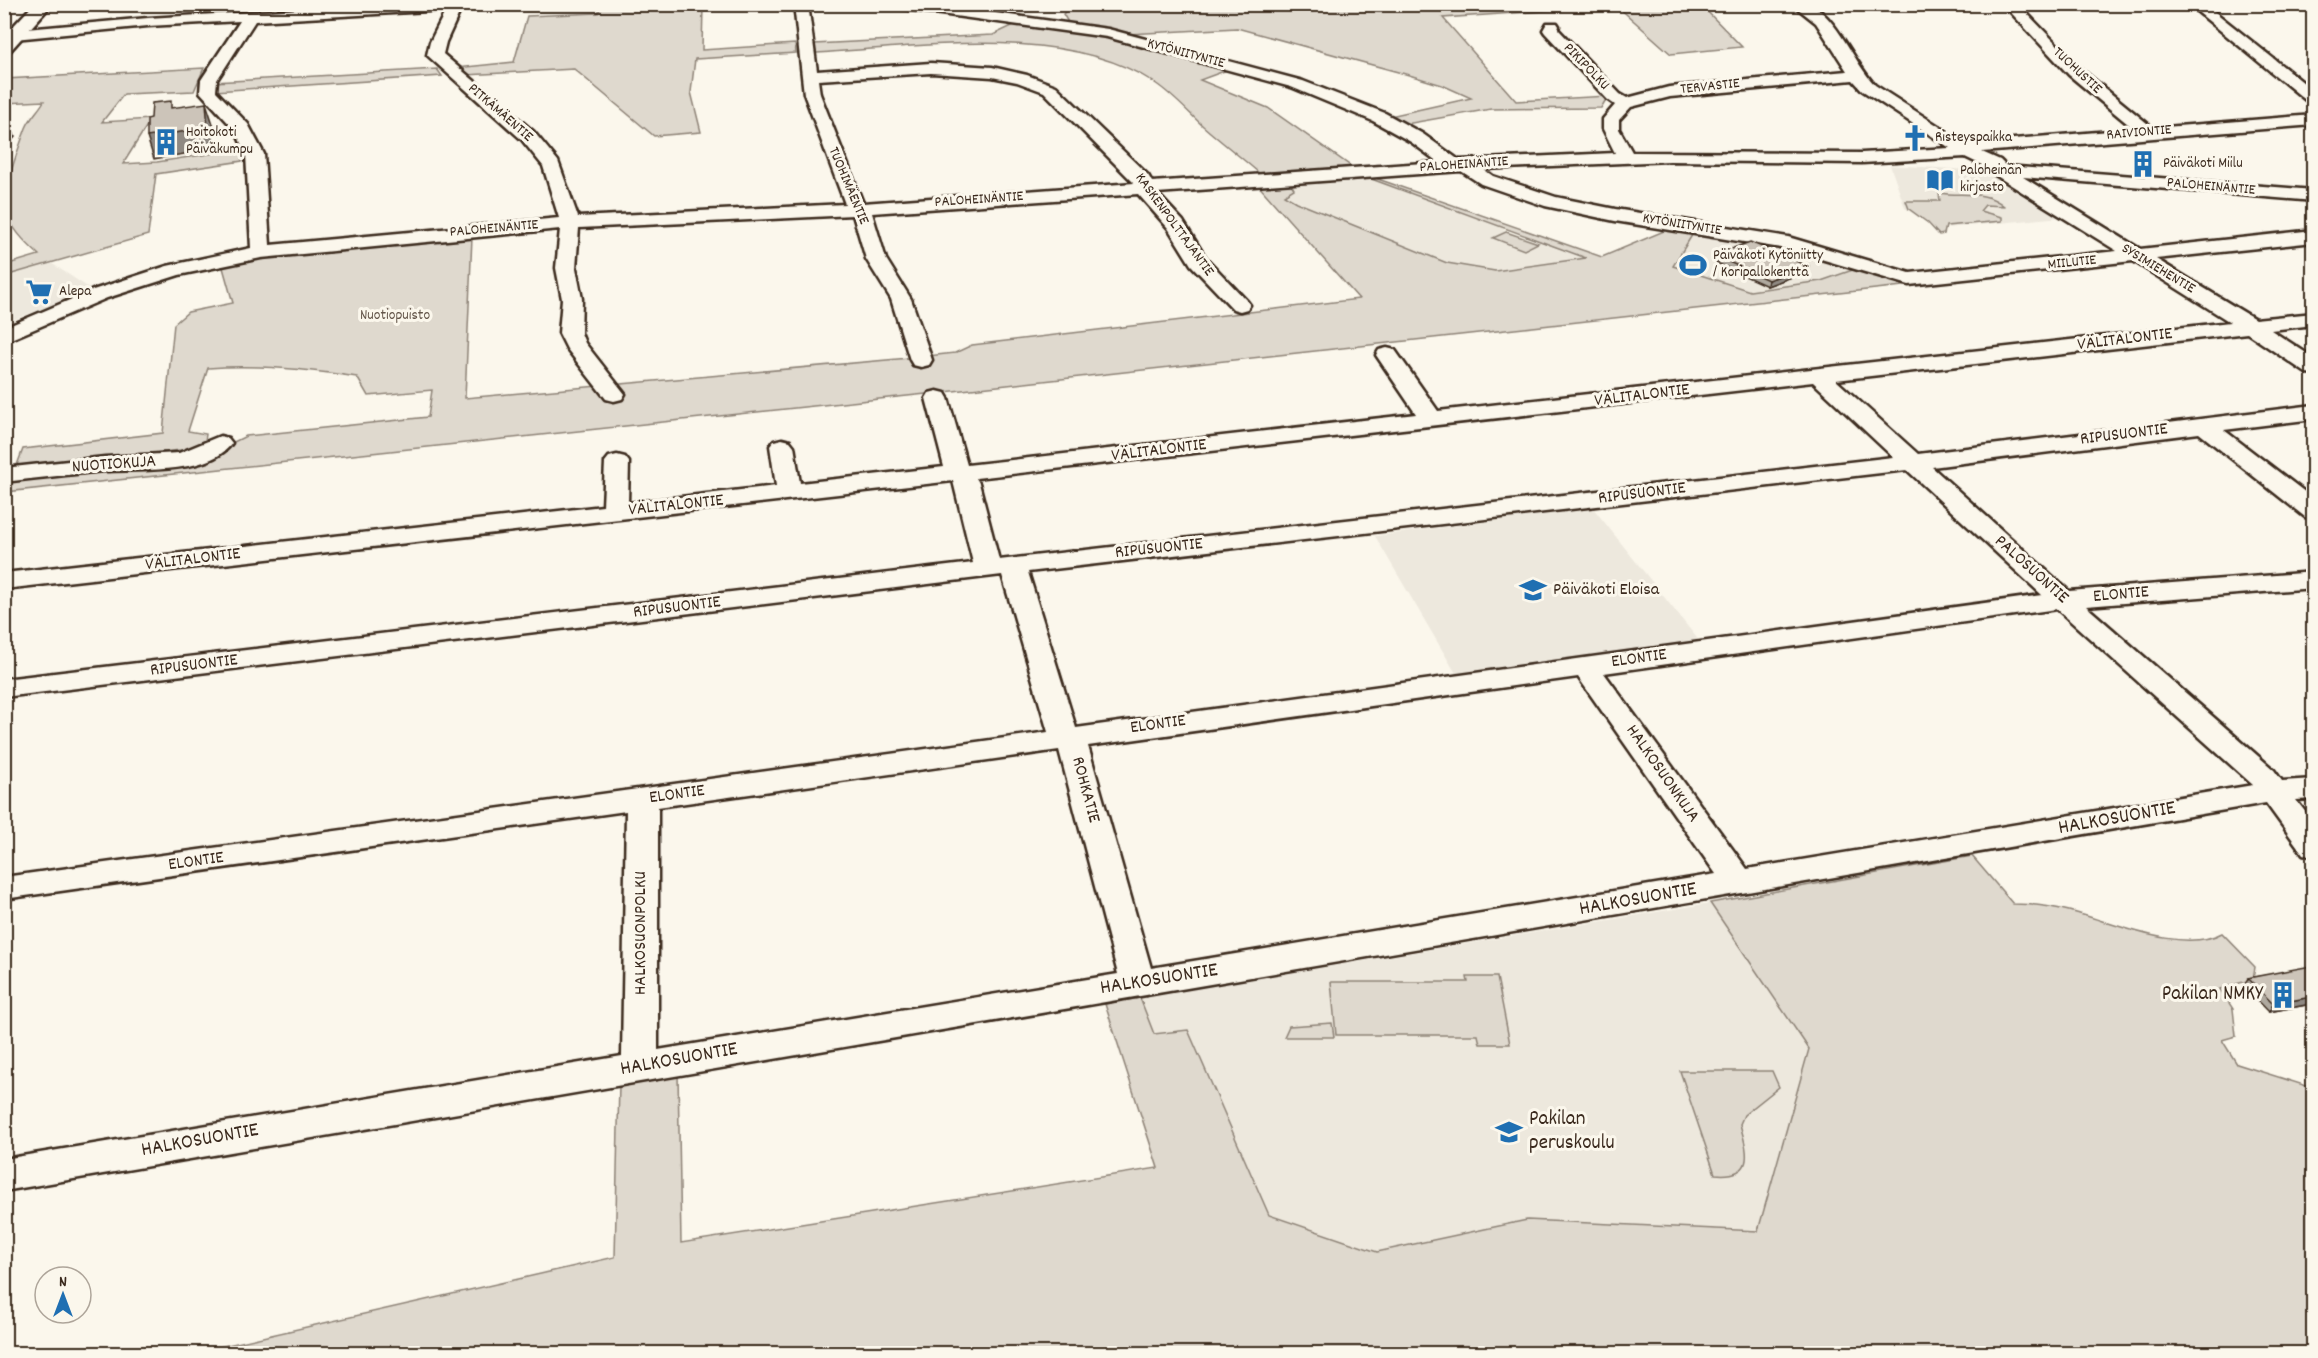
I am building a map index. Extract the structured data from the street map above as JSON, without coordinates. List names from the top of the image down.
{
  "streets": {
    "street": [
      "KYTÖNIITYNTIE",
      "PIKIPOLKU",
      "TUOHUSTIE",
      "TERVASTIE",
      "PITKÄMÄENTIE",
      "RAIVIONTIE",
      "PALOHEINÄNTIE",
      "TUOHIMÄENTIE",
      "KASKENPOLTTAJANTIE",
      "MIILUTIE",
      "SYSIMIEHENTIE",
      "VÄLITALONTIE",
      "RIPUSUONTIE",
      "NUOTIOKUJA",
      "PALOSUONTIE",
      "ELONTIE",
      "HALKOSUONKUJA",
      "ROHKATIE",
      "HALKOSUONTIE",
      "HALKOSUONPOLKU"
    ]
  },
  "crossings": [
    ["KYTÖNIITYNTIE", "PALOHEINÄNTIE"],
    ["KYTÖNIITYNTIE", "MIILUTIE"],
    ["PIKIPOLKU", "TERVASTIE"],
    ["TUOHUSTIE", "RAIVIONTIE"],
    ["TERVASTIE", "SYSIMIEHENTIE"],
    ["PITKÄMÄENTIE", "PALOHEINÄNTIE"],
    ["RAIVIONTIE", "PALOHEINÄNTIE"],
    ["RAIVIONTIE", "SYSIMIEHENTIE"],
    ["PALOHEINÄNTIE", "TUOHIMÄENTIE"],
    ["PALOHEINÄNTIE", "KASKENPOLTTAJANTIE"],
    ["PALOHEINÄNTIE", "SYSIMIEHENTIE"],
    ["TUOHIMÄENTIE", "KASKENPOLTTAJANTIE"],
    ["MIILUTIE", "SYSIMIEHENTIE"],
    ["SYSIMIEHENTIE", "VÄLITALONTIE"],
    ["VÄLITALONTIE", "PALOSUONTIE"],
    ["VÄLITALONTIE", "ROHKATIE"],
    ["RIPUSUONTIE", "PALOSUONTIE"],
    ["RIPUSUONTIE", "ROHKATIE"],
    ["PALOSUONTIE", "ELONTIE"],
    ["PALOSUONTIE", "HALKOSUONTIE"],
    ["ELONTIE", "HALKOSUONKUJA"],
    ["ELONTIE", "ROHKATIE"],
    ["ELONTIE", "HALKOSUONPOLKU"],
    ["HALKOSUONKUJA", "HALKOSUONTIE"],
    ["ROHKATIE", "HALKOSUONTIE"],
    ["HALKOSUONTIE", "HALKOSUONPOLKU"]
  ],
  "parks": ["Nuotiopuisto"],
  "places": {
    "church": ["Risteyspaikka"],
    "building": ["Hoitokoti Päiväkumpu", "Päiväkoti Miilu", "Pakilan NMKY"],
    "library": ["Paloheinän kirjasto"],
    "sports": ["Päiväkoti Kytöniitty / Koripallokenttä"],
    "supermarket": ["Alepa"],
    "school or university": ["Päiväkoti Eloisa", "Pakilan peruskoulu"]
  },
  "north": "top"
}
